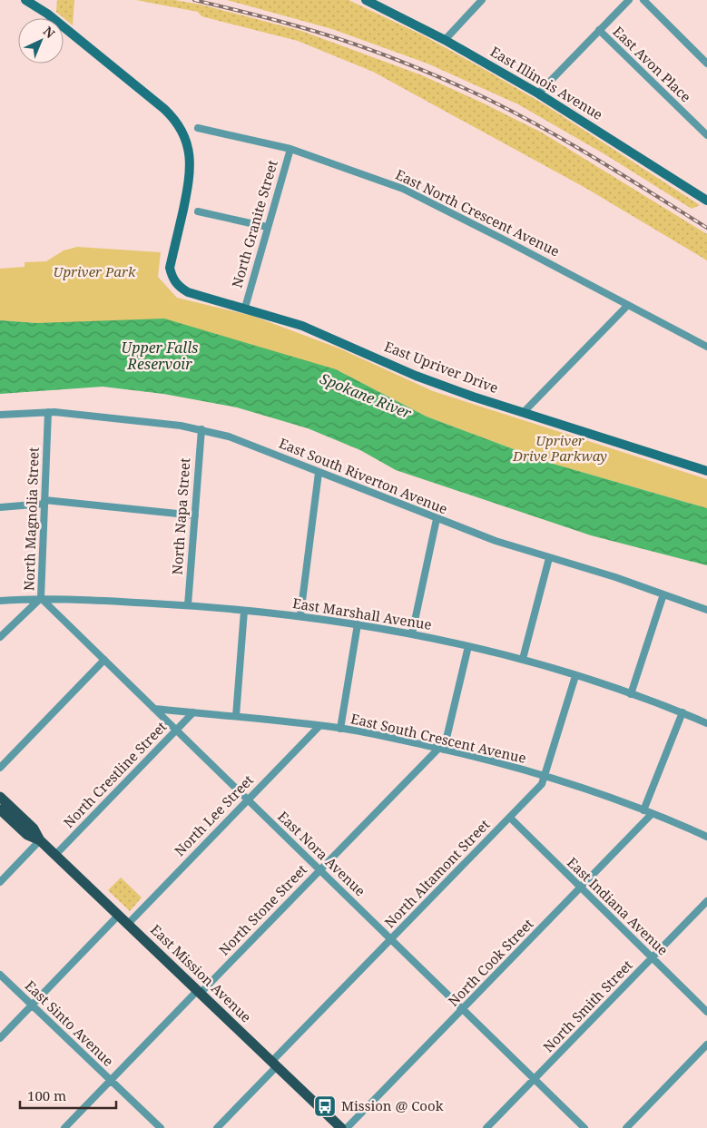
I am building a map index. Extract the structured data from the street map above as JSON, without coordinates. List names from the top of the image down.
{
  "streets": {
    "main road": ["East Mission Avenue"],
    "street": [
      "East Avon Place",
      "East Illinois Avenue",
      "East North Crescent Avenue",
      "North Granite Street",
      "East Upriver Drive",
      "East South Riverton Avenue",
      "North Napa Street",
      "North Magnolia Street",
      "East Marshall Avenue",
      "East South Crescent Avenue",
      "North Crestline Street",
      "North Lee Street",
      "East Nora Avenue",
      "North Altamont Street",
      "East Indiana Avenue",
      "North Stone Street",
      "North Cook Street",
      "North Smith Street",
      "East Sinto Avenue"
    ]
  },
  "crossings": [
    ["East North Crescent Avenue", "North Granite Street"],
    ["North Granite Street", "East Upriver Drive"],
    ["East South Riverton Avenue", "North Napa Street"],
    ["East South Riverton Avenue", "North Magnolia Street"],
    ["North Napa Street", "East Marshall Avenue"],
    ["North Magnolia Street", "East Marshall Avenue"],
    ["North Magnolia Street", "East Nora Avenue"],
    ["East Marshall Avenue", "East Nora Avenue"],
    ["East Marshall Avenue", "North Altamont Street"],
    ["East South Crescent Avenue", "North Crestline Street"],
    ["East South Crescent Avenue", "North Lee Street"],
    ["East South Crescent Avenue", "East Nora Avenue"],
    ["East South Crescent Avenue", "North Altamont Street"],
    ["East South Crescent Avenue", "North Stone Street"],
    ["East South Crescent Avenue", "North Cook Street"],
    ["North Crestline Street", "East Nora Avenue"],
    ["North Crestline Street", "East Mission Avenue"],
    ["North Lee Street", "East Nora Avenue"],
    ["North Lee Street", "East Mission Avenue"],
    ["East Nora Avenue", "North Altamont Street"],
    ["East Nora Avenue", "North Stone Street"],
    ["East Nora Avenue", "North Cook Street"],
    ["East Nora Avenue", "North Smith Street"],
    ["North Altamont Street", "East Indiana Avenue"],
    ["North Altamont Street", "East Mission Avenue"],
    ["East Indiana Avenue", "North Cook Street"],
    ["East Indiana Avenue", "North Smith Street"],
    ["North Stone Street", "East Mission Avenue"],
    ["North Stone Street", "East Sinto Avenue"]
  ],
  "water": ["Upper Falls Reservoir", "Spokane River"],
  "parks": ["Upriver Park", "Upriver Drive Parkway"],
  "places": {
    "bus stop": ["Mission @ Cook"]
  },
  "scale_bar": "100 m",
  "north": "top right"
}
